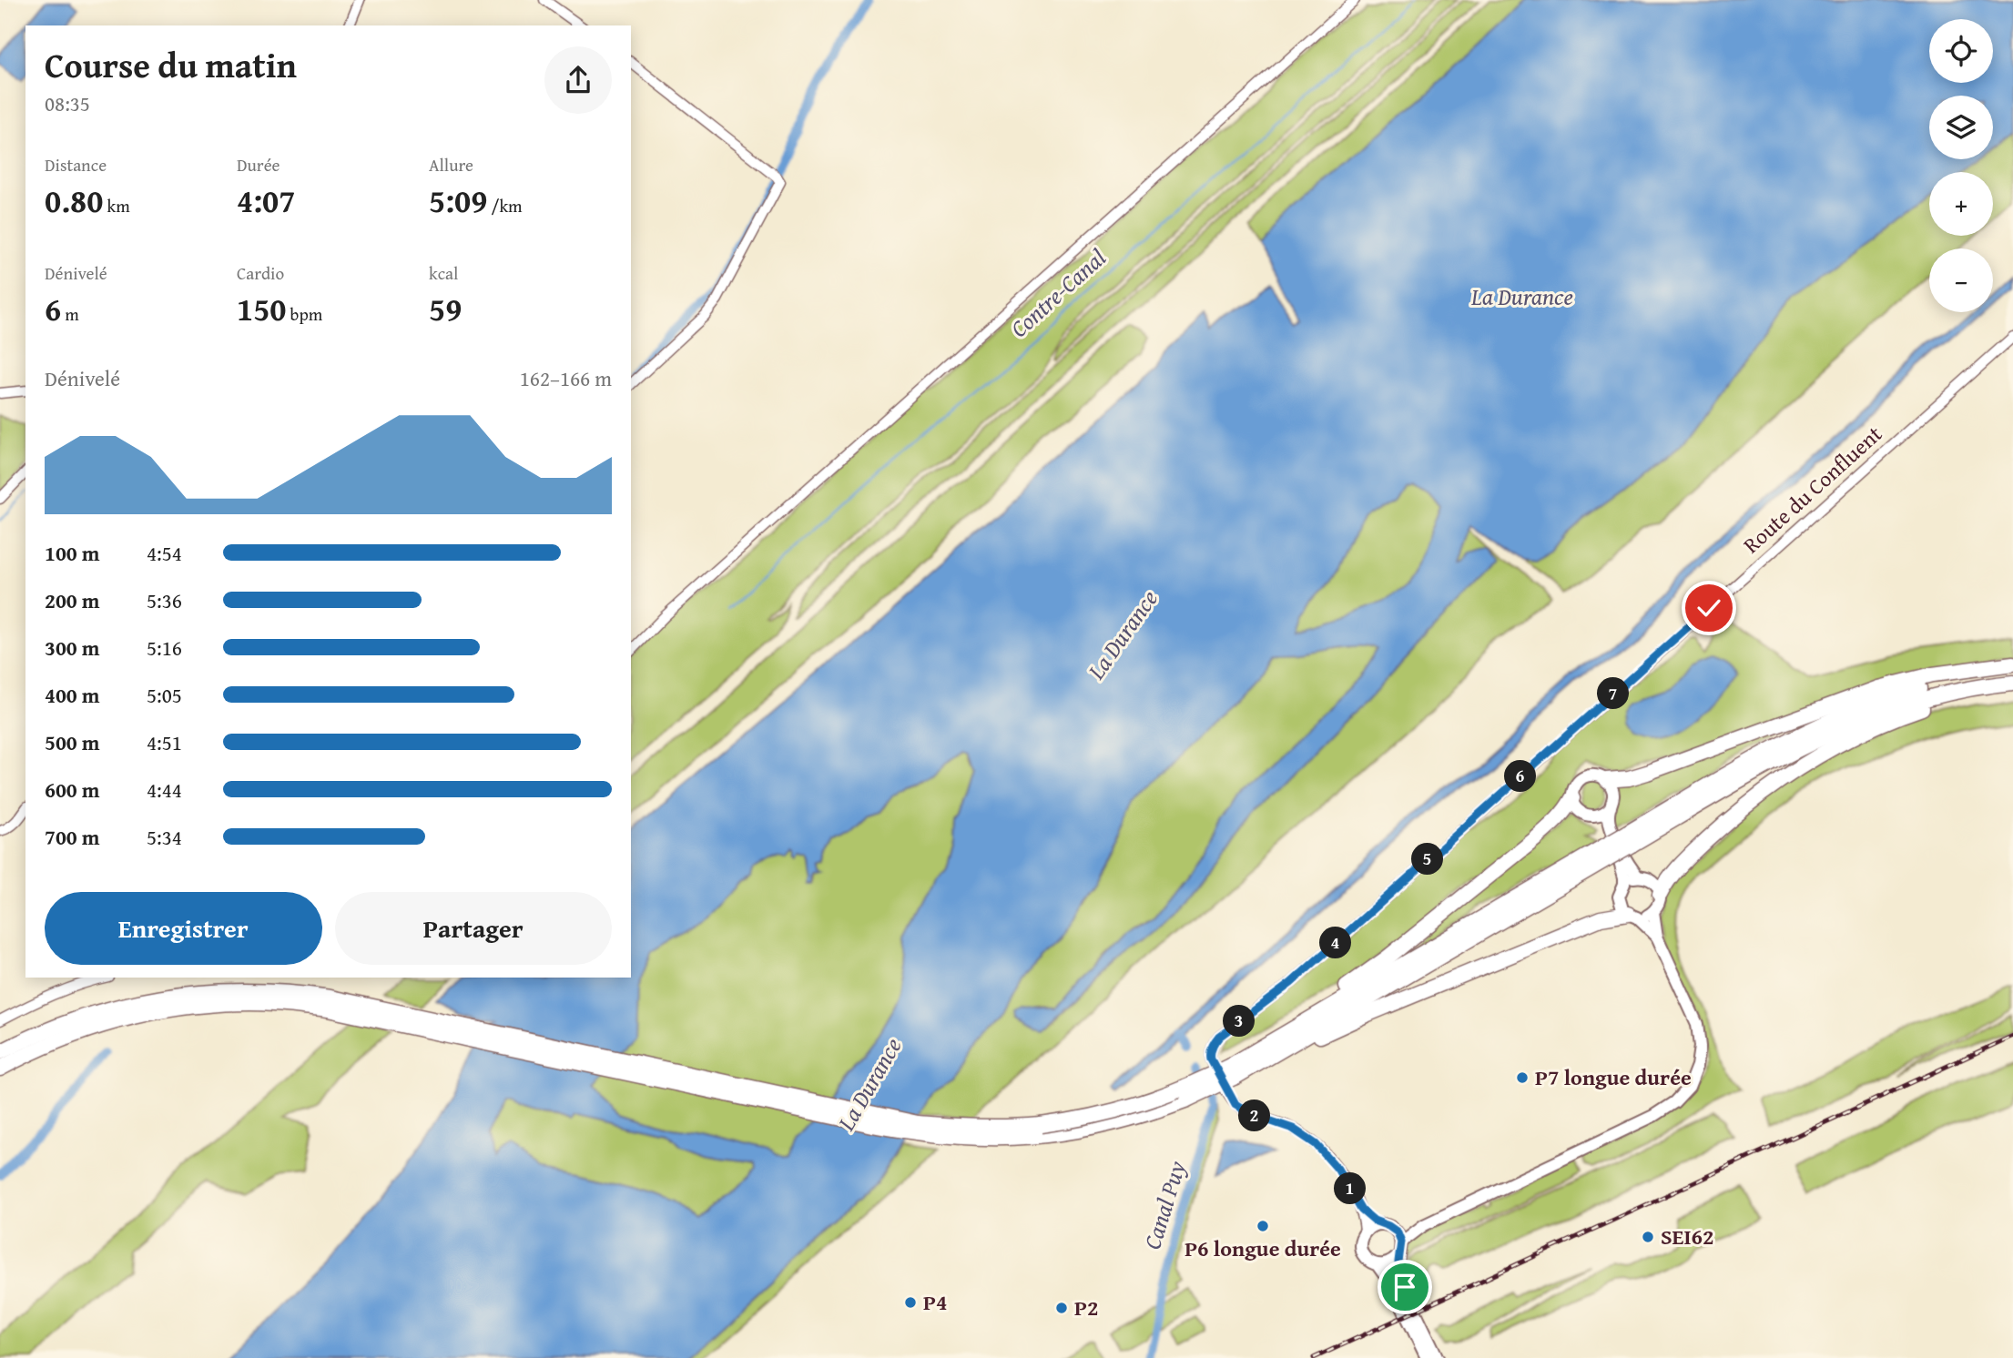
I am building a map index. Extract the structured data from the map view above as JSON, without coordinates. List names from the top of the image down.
{
  "streets": {
    "street": ["Route du Confluent"]
  },
  "water": ["Contre-Canal", "La Durance", "Canal Puy"],
  "places": [
    "P7 longue durée",
    "P6 longue durée",
    "SEI62",
    "P4",
    "P2"
  ],
  "page": {
    "map_buttons": ["+", "−"],
    "heading": ["Course du matin", "08:35"],
    "stats": [
      ["Distance", "0.80 km"],
      ["Durée", "4:07"],
      ["Allure", "5:09 /km"],
      ["Dénivelé", "6 m"],
      ["Cardio", "150 bpm"],
      ["kcal", "59"]
    ],
    "chart": ["Dénivelé", "162–166 m"],
    "list": [
      {
        "name": "100 m",
        "note": "4:54"
      },
      {
        "name": "200 m",
        "note": "5:36"
      },
      {
        "name": "300 m",
        "note": "5:16"
      },
      {
        "name": "400 m",
        "note": "5:05"
      },
      {
        "name": "500 m",
        "note": "4:51"
      },
      {
        "name": "600 m",
        "note": "4:44"
      },
      {
        "name": "700 m",
        "note": "5:34"
      }
    ],
    "pins": [
      "7",
      "6",
      "5",
      "4",
      "3",
      "2",
      "1"
    ],
    "buttons": ["Enregistrer", "Partager"]
  }
}
